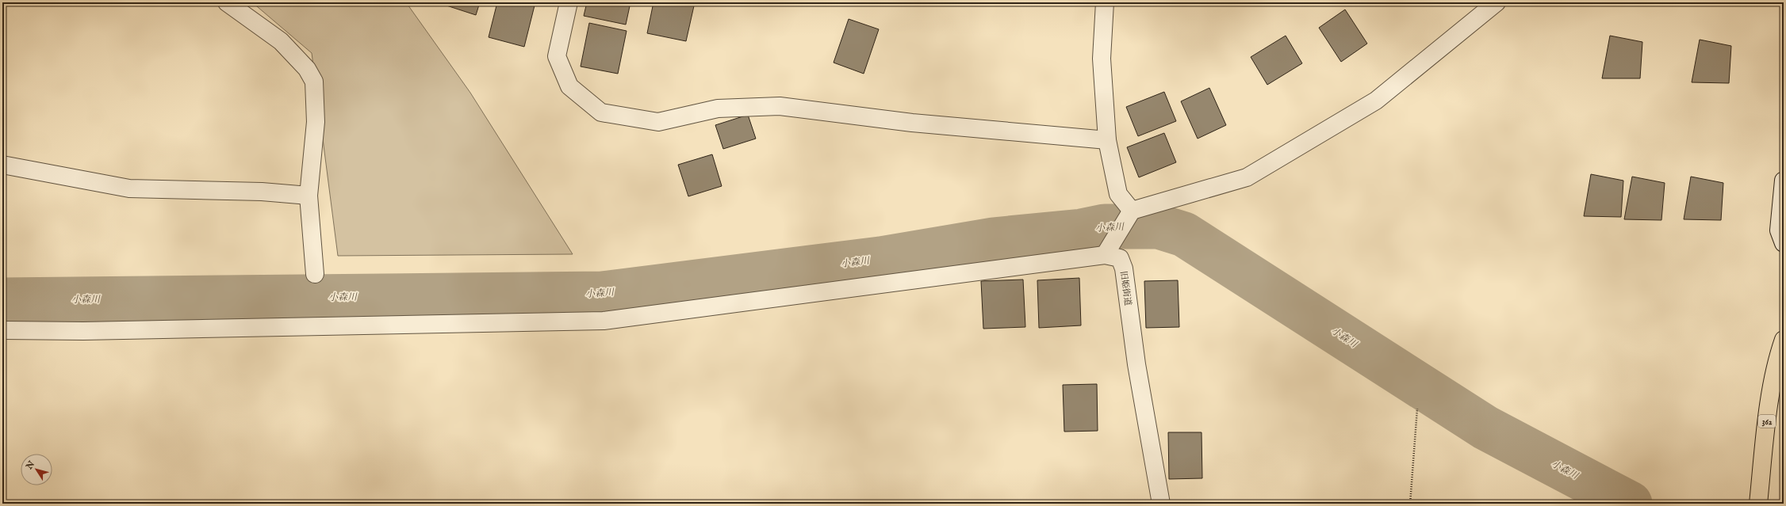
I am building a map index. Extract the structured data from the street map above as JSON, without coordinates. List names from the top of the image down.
{
  "streets": {
    "highway": ["362"],
    "street": ["旧姫街道"]
  },
  "water": ["小森川"],
  "north": "top left"
}
